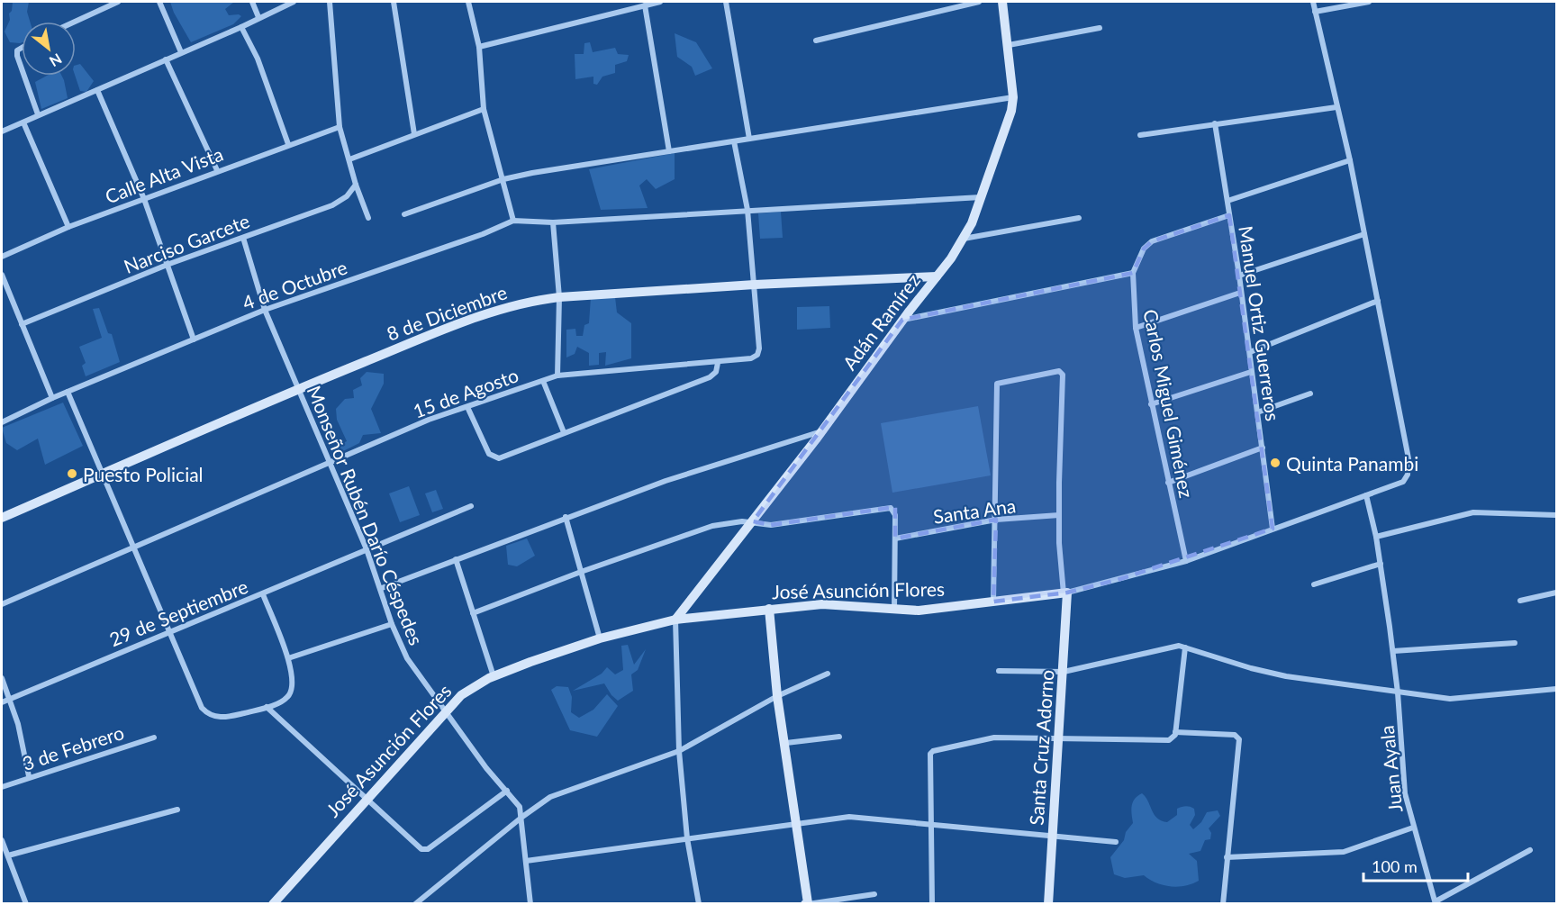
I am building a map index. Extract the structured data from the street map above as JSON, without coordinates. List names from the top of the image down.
{
  "streets": {
    "street": [
      "Calle Alta Vista",
      "Narciso Garcete",
      "4 de Octubre",
      "8 de Diciembre",
      "Adán Ramírez",
      "Manuel Ortiz Guerreros",
      "15 de Agosto",
      "Carlos Miguel Giménez",
      "Santa Ana",
      "Monseñor Rubén Darío Céspedes",
      "José Asunción Flores",
      "29 de Septiembre",
      "3 de Febrero",
      "Santa Cruz Adorno",
      "Juan Ayala"
    ]
  },
  "crossings": [
    ["Narciso Garcete", "Monseñor Rubén Darío Céspedes"],
    ["4 de Octubre", "Adán Ramírez"],
    ["4 de Octubre", "15 de Agosto"],
    ["4 de Octubre", "Monseñor Rubén Darío Céspedes"],
    ["8 de Diciembre", "Adán Ramírez"],
    ["8 de Diciembre", "15 de Agosto"],
    ["8 de Diciembre", "Monseñor Rubén Darío Céspedes"],
    ["Adán Ramírez", "José Asunción Flores"],
    ["Manuel Ortiz Guerreros", "Carlos Miguel Giménez"],
    ["Manuel Ortiz Guerreros", "José Asunción Flores"],
    ["15 de Agosto", "Monseñor Rubén Darío Céspedes"],
    ["Carlos Miguel Giménez", "José Asunción Flores"],
    ["Monseñor Rubén Darío Céspedes", "José Asunción Flores"],
    ["Monseñor Rubén Darío Céspedes", "29 de Septiembre"],
    ["José Asunción Flores", "Santa Cruz Adorno"],
    ["José Asunción Flores", "Juan Ayala"]
  ],
  "places": ["Quinta Panambi", "Puesto Policial"],
  "scale_bar": "100 m",
  "north": "bottom right"
}
